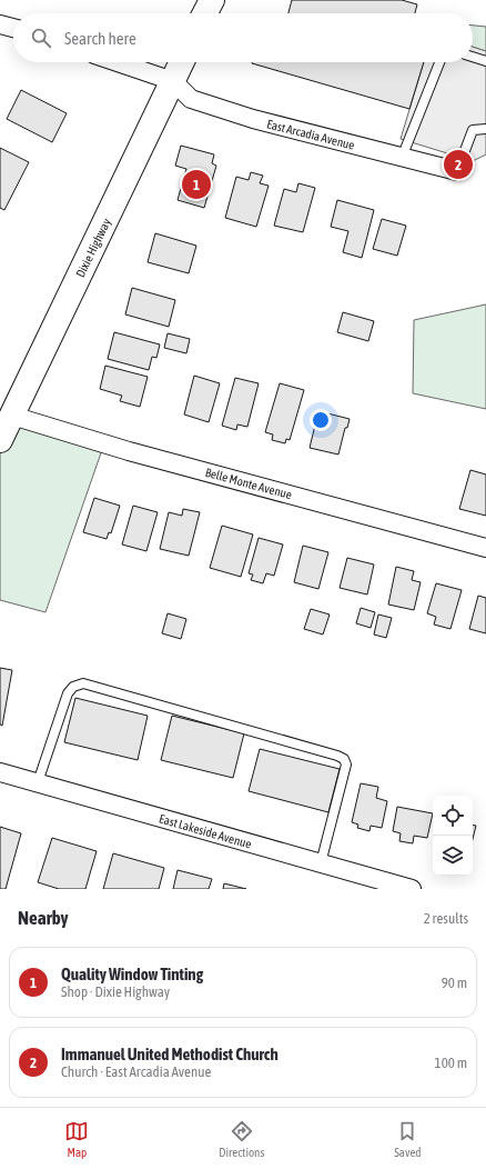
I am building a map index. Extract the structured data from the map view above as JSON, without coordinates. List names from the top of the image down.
{
  "streets": {
    "main road": ["Dixie Highway"],
    "street": ["East Arcadia Avenue", "Belle Monte Avenue", "East Lakeside Avenue"]
  },
  "crossings": [
    ["East Arcadia Avenue", "Dixie Highway"],
    ["Dixie Highway", "Belle Monte Avenue"]
  ],
  "page": {
    "search": "Search here",
    "pins": ["2", "1"],
    "heading": ["Nearby", "2 results"],
    "list": [
      {
        "mark": "1",
        "name": "Quality Window Tinting",
        "note": "Shop · Dixie Highway",
        "value": "90 m"
      },
      {
        "mark": "2",
        "name": "Immanuel United Methodist Church",
        "note": "Church · East Arcadia Avenue",
        "value": "100 m"
      }
    ],
    "nav": ["Map", "Directions", "Saved"]
  }
}
